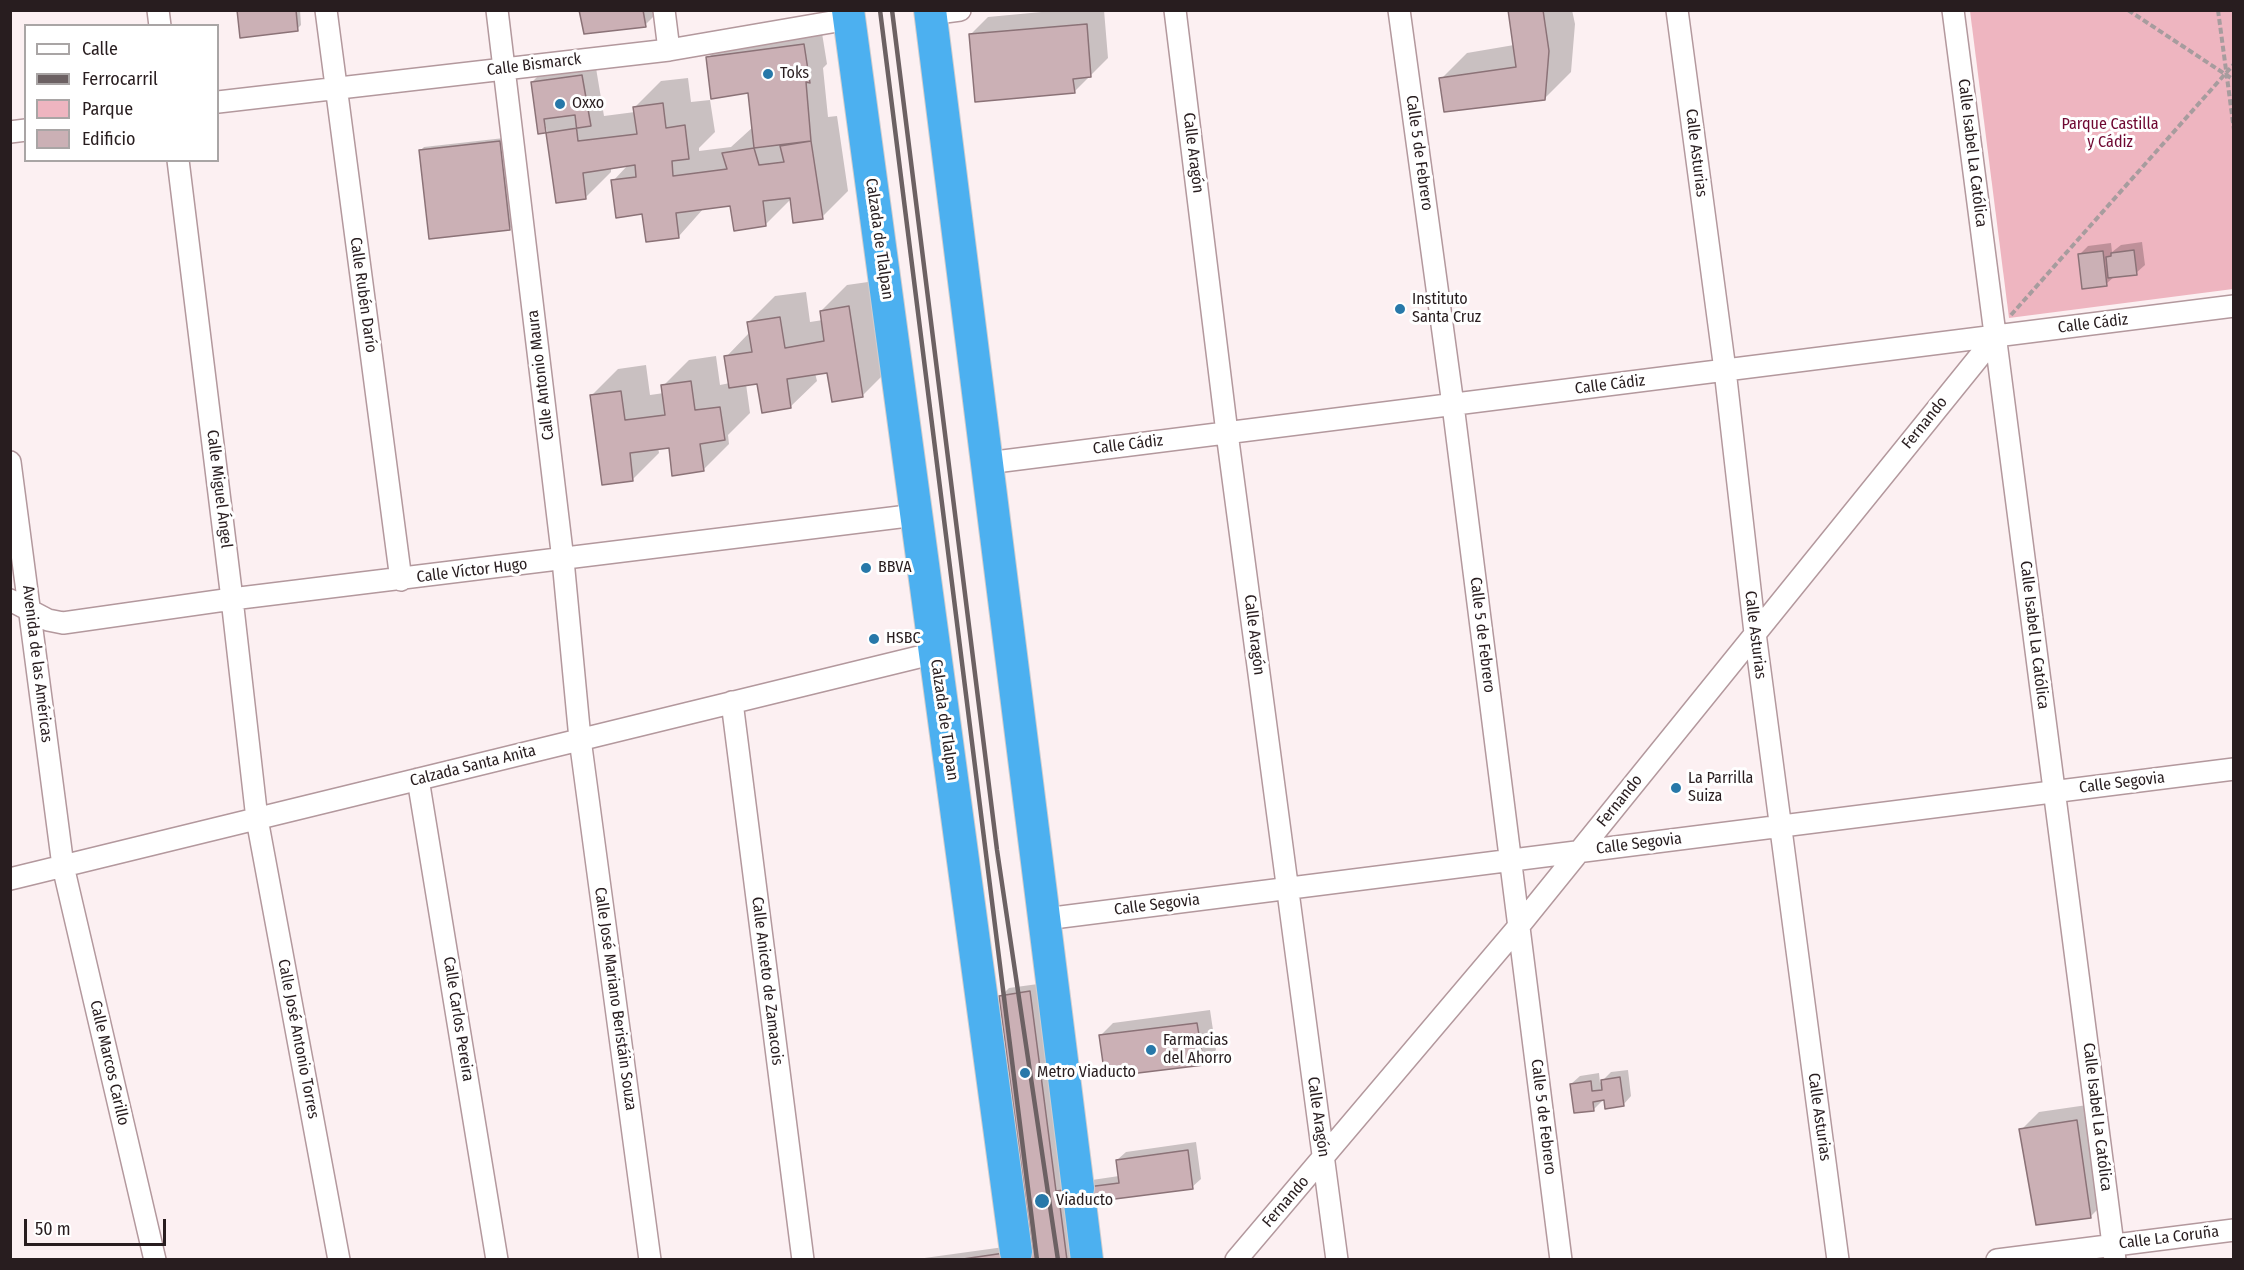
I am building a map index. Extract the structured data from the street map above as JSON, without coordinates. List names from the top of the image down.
{
  "streets": {
    "highway": ["Calzada de Tlalpan"],
    "street": [
      "Calle Bismarck",
      "Calle Aragón",
      "Calle 5 de Febrero",
      "Calle Asturias",
      "Calle Isabel La Católica",
      "Calle Rubén Darío",
      "Calle Cádiz",
      "Calle Antonio Maura",
      "Fernando",
      "Calle Miguel Ángel",
      "Calle Víctor Hugo",
      "Avenida de las Américas",
      "Calzada Santa Anita",
      "Calle Segovia",
      "Calle Aniceto de Zamacois",
      "Calle José Mariano Beristáin Souza",
      "Calle Carlos Pereira",
      "Calle José Antonio Torres",
      "Calle Marcos Carillo",
      "Calle La Coruña"
    ]
  },
  "crossings": [
    ["Calle Bismarck", "Calzada de Tlalpan"],
    ["Calle Bismarck", "Calle Rubén Darío"],
    ["Calle Bismarck", "Calle Antonio Maura"],
    ["Calle Aragón", "Calle Cádiz"],
    ["Calle Aragón", "Fernando"],
    ["Calle Aragón", "Calle Segovia"],
    ["Calle 5 de Febrero", "Calle Cádiz"],
    ["Calle 5 de Febrero", "Fernando"],
    ["Calle 5 de Febrero", "Calle Segovia"],
    ["Calle Asturias", "Calle Cádiz"],
    ["Calle Asturias", "Fernando"],
    ["Calle Asturias", "Calle Segovia"],
    ["Calle Isabel La Católica", "Calle Cádiz"],
    ["Calle Isabel La Católica", "Fernando"],
    ["Calle Isabel La Católica", "Calle Segovia"],
    ["Calle Isabel La Católica", "Calle La Coruña"],
    ["Calzada de Tlalpan", "Calle Víctor Hugo"],
    ["Calzada de Tlalpan", "Calzada Santa Anita"],
    ["Calle Rubén Darío", "Calle Víctor Hugo"],
    ["Calle Cádiz", "Fernando"],
    ["Calle Antonio Maura", "Calle Víctor Hugo"],
    ["Calle Antonio Maura", "Calzada Santa Anita"],
    ["Calle Antonio Maura", "Calle José Mariano Beristáin Souza"],
    ["Fernando", "Calle Segovia"],
    ["Calle Miguel Ángel", "Calle Víctor Hugo"],
    ["Calle Miguel Ángel", "Calzada Santa Anita"],
    ["Calle Miguel Ángel", "Calle José Antonio Torres"],
    ["Calle Víctor Hugo", "Avenida de las Américas"],
    ["Avenida de las Américas", "Calzada Santa Anita"],
    ["Avenida de las Américas", "Calle Marcos Carillo"],
    ["Calzada Santa Anita", "Calle Aniceto de Zamacois"],
    ["Calzada Santa Anita", "Calle José Mariano Beristáin Souza"],
    ["Calzada Santa Anita", "Calle Carlos Pereira"],
    ["Calzada Santa Anita", "Calle José Antonio Torres"],
    ["Calzada Santa Anita", "Calle Marcos Carillo"]
  ],
  "parks": ["Parque Castilla y Cádiz"],
  "places": [
    "Toks",
    "Oxxo",
    "Instituto Santa Cruz",
    "BBVA",
    "HSBC",
    "La Parrilla Suiza",
    "Farmacias del Ahorro",
    "Metro Viaducto",
    "Viaducto"
  ],
  "legend": [
    "Calle",
    "Ferrocarril",
    "Parque",
    "Edificio"
  ],
  "scale_bar": "50 m"
}
